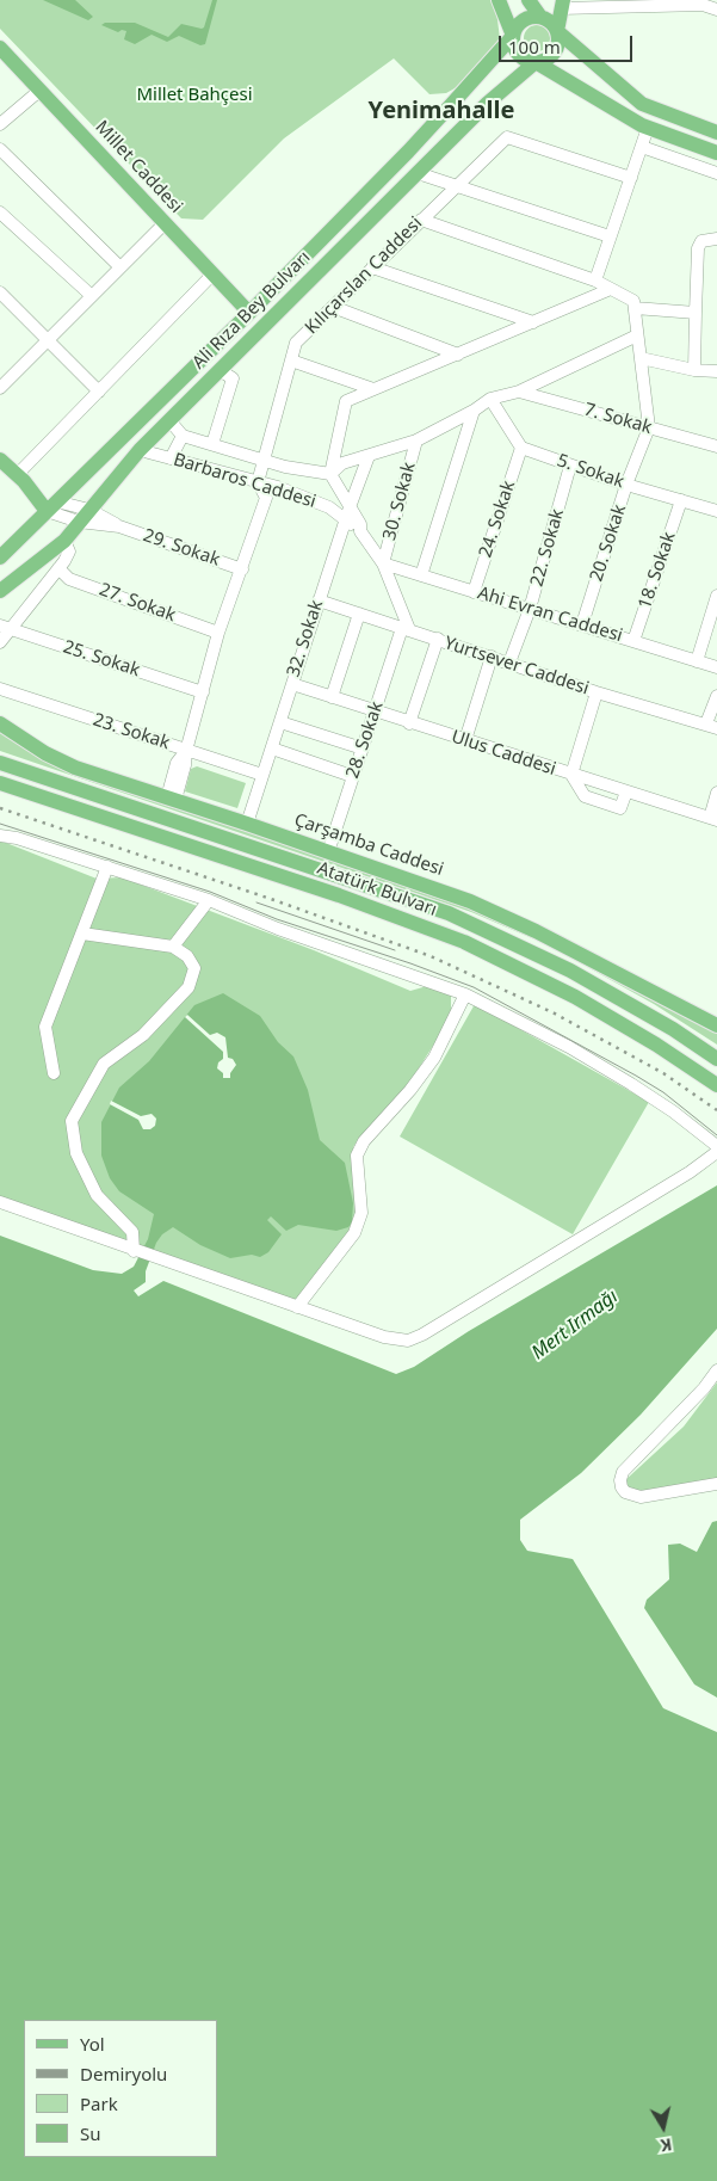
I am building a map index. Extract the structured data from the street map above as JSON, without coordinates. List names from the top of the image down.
{
  "streets": {
    "main road": [
      "Millet Caddesi",
      "Ali Rıza Bey Bulvarı",
      "Çarşamba Caddesi",
      "Atatürk Bulvarı"
    ],
    "street": [
      "Kılıçarslan Caddesi",
      "7. Sokak",
      "5. Sokak",
      "Barbaros Caddesi",
      "30. Sokak",
      "24. Sokak",
      "20. Sokak",
      "29. Sokak",
      "22. Sokak",
      "18. Sokak",
      "27. Sokak",
      "Ahi Evran Caddesi",
      "32. Sokak",
      "25. Sokak",
      "Yurtsever Caddesi",
      "23. Sokak",
      "28. Sokak",
      "Ulus Caddesi"
    ]
  },
  "crossings": [
    ["Millet Caddesi", "Ali Rıza Bey Bulvarı"],
    ["Kılıçarslan Caddesi", "Barbaros Caddesi"],
    ["Ali Rıza Bey Bulvarı", "Barbaros Caddesi"],
    ["7. Sokak", "Barbaros Caddesi"],
    ["7. Sokak", "20. Sokak"],
    ["5. Sokak", "24. Sokak"],
    ["5. Sokak", "20. Sokak"],
    ["5. Sokak", "22. Sokak"],
    ["5. Sokak", "18. Sokak"],
    ["Barbaros Caddesi", "30. Sokak"],
    ["Barbaros Caddesi", "32. Sokak"],
    ["30. Sokak", "Ahi Evran Caddesi"],
    ["24. Sokak", "Ahi Evran Caddesi"],
    ["20. Sokak", "Ahi Evran Caddesi"],
    ["22. Sokak", "Ahi Evran Caddesi"],
    ["22. Sokak", "Yurtsever Caddesi"],
    ["18. Sokak", "Ahi Evran Caddesi"],
    ["32. Sokak", "Yurtsever Caddesi"],
    ["32. Sokak", "23. Sokak"],
    ["32. Sokak", "Ulus Caddesi"],
    ["32. Sokak", "Çarşamba Caddesi"],
    ["Yurtsever Caddesi", "28. Sokak"],
    ["28. Sokak", "Ulus Caddesi"],
    ["28. Sokak", "Çarşamba Caddesi"]
  ],
  "districts": ["Yenimahalle"],
  "water": ["Mert Irmağı"],
  "parks": ["Millet Bahçesi"],
  "legend": [
    "Yol",
    "Demiryolu",
    "Park",
    "Su"
  ],
  "scale_bar": "100 m",
  "north": "bottom"
}
